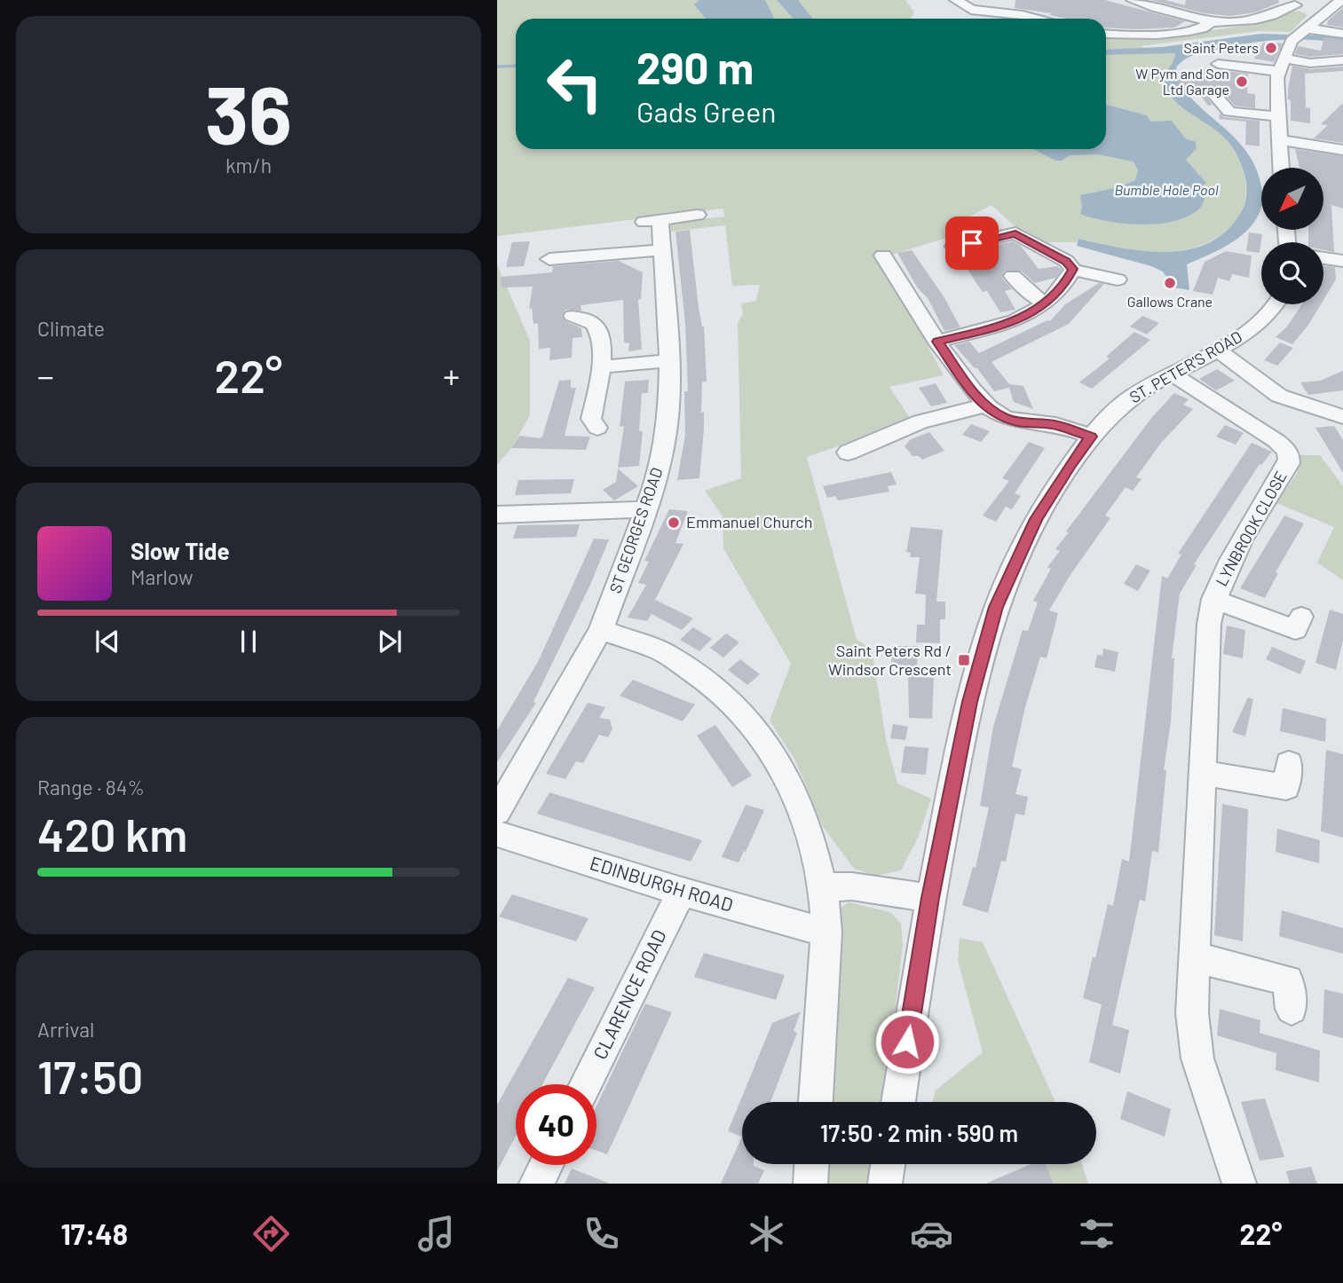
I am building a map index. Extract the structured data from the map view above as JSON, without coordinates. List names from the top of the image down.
{
  "streets": {
    "street": [
      "ST. PETER'S ROAD",
      "LYNBROOK CLOSE",
      "ST GEORGES ROAD",
      "EDINBURGH ROAD",
      "CLARENCE ROAD"
    ]
  },
  "crossings": [
    ["ST. PETER'S ROAD", "LYNBROOK CLOSE"],
    ["EDINBURGH ROAD", "CLARENCE ROAD"]
  ],
  "water": ["Bumble Hole Pool"],
  "places": {
    "other": [
      "Saint Peters",
      "W Pym and Son Ltd Garage",
      "Gallows Crane",
      "Emmanuel Church"
    ],
    "transit": ["Saint Peters Rd / Windsor Crescent"]
  },
  "north": "bottom left",
  "page": {
    "tile": [
      ["36", "km/h"],
      "Climate",
      ["Range · 84%", "420 km"],
      ["Arrival", "17:50"]
    ],
    "turn": ["290 m", "Gads Green"],
    "heat": ["−", "22°", "+"],
    "song": ["Slow Tide", "Marlow"],
    "limit": "40",
    "trip": "17:50 · 2 min · 590 m",
    "tabs": ["17:48", "22°"]
  }
}
